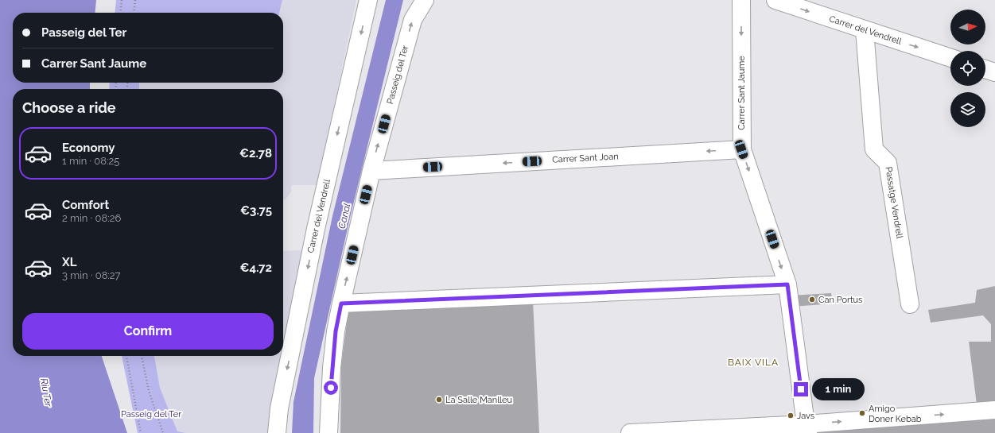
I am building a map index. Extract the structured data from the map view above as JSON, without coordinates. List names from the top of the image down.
{
  "streets": {
    "street": [
      "Carrer del Vendrell",
      "Passeig del Ter",
      "Carrer Sant Jaume",
      "Carrer Sant Joan",
      "Passatge Vendrell"
    ]
  },
  "crossings": [
    ["Carrer del Vendrell", "Passatge Vendrell"],
    ["Passeig del Ter", "Carrer Sant Joan"],
    ["Carrer Sant Jaume", "Carrer Sant Joan"]
  ],
  "one_way": ["Passeig del Ter", "Carrer Sant Jaume"],
  "districts": ["BAIX VILA"],
  "water": ["Canal", "Riu Ter"],
  "parks": ["Passeig del Ter"],
  "places": [
    "Can Portus",
    "La Salle Manlleu",
    "Amigo Doner Kebab",
    "Javs"
  ],
  "north": "right",
  "page": {
    "banner": ["Passeig del Ter", "Carrer Sant Jaume"],
    "heading": "Choose a ride",
    "list": [
      {
        "name": "Economy",
        "note": "1 min · 08:25",
        "value": "€2.78"
      },
      {
        "name": "Comfort",
        "note": "2 min · 08:26",
        "value": "€3.75"
      },
      {
        "name": "XL",
        "note": "3 min · 08:27",
        "value": "€4.72"
      }
    ],
    "buttons": "Confirm",
    "bubble": "1 min"
  }
}
